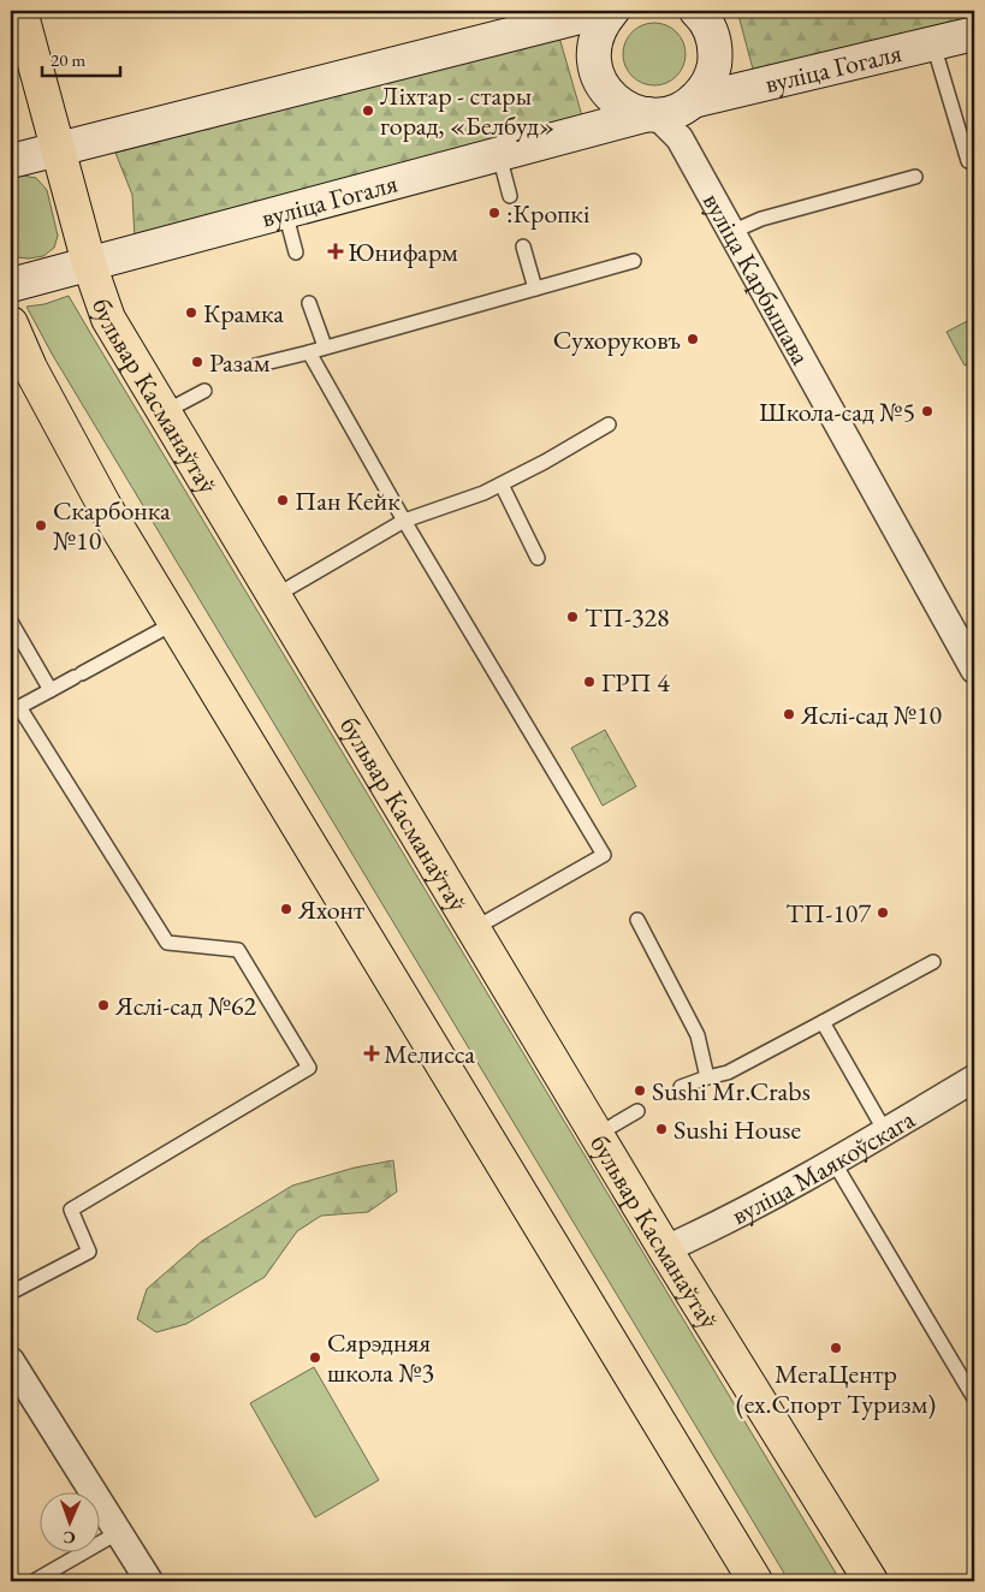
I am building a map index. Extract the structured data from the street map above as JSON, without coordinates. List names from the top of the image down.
{
  "streets": {
    "main road": ["бульвар Касманаўтаў"],
    "street": ["вуліца Гогаля", "вуліца Карбышава", "вуліца Маякоўскага"]
  },
  "crossings": [
    ["вуліца Гогаля", "вуліца Карбышава"],
    ["вуліца Гогаля", "бульвар Касманаўтаў"],
    ["бульвар Касманаўтаў", "вуліца Маякоўскага"]
  ],
  "places": {
    "other": [
      "Ліхтар - стары горад, «Белбуд»",
      ":Кропкi",
      "Крамка",
      "Сухоруковъ",
      "Разам",
      "Школа-сад №5",
      "Пан Кейк",
      "Скарбонка №10",
      "ТП-328",
      "ГРП 4",
      "Яслі-сад №10",
      "Яхонт",
      "ТП-107",
      "Яслі-сад №62",
      "Sushi Mr.Crabs",
      "Sushi House",
      "МегаЦентр (ex.Спорт Туризм)",
      "Сярэдняя школа №3"
    ],
    "health": ["Юнифарм", "Мелисса"]
  },
  "scale_bar": "20 m",
  "north": "bottom"
}
